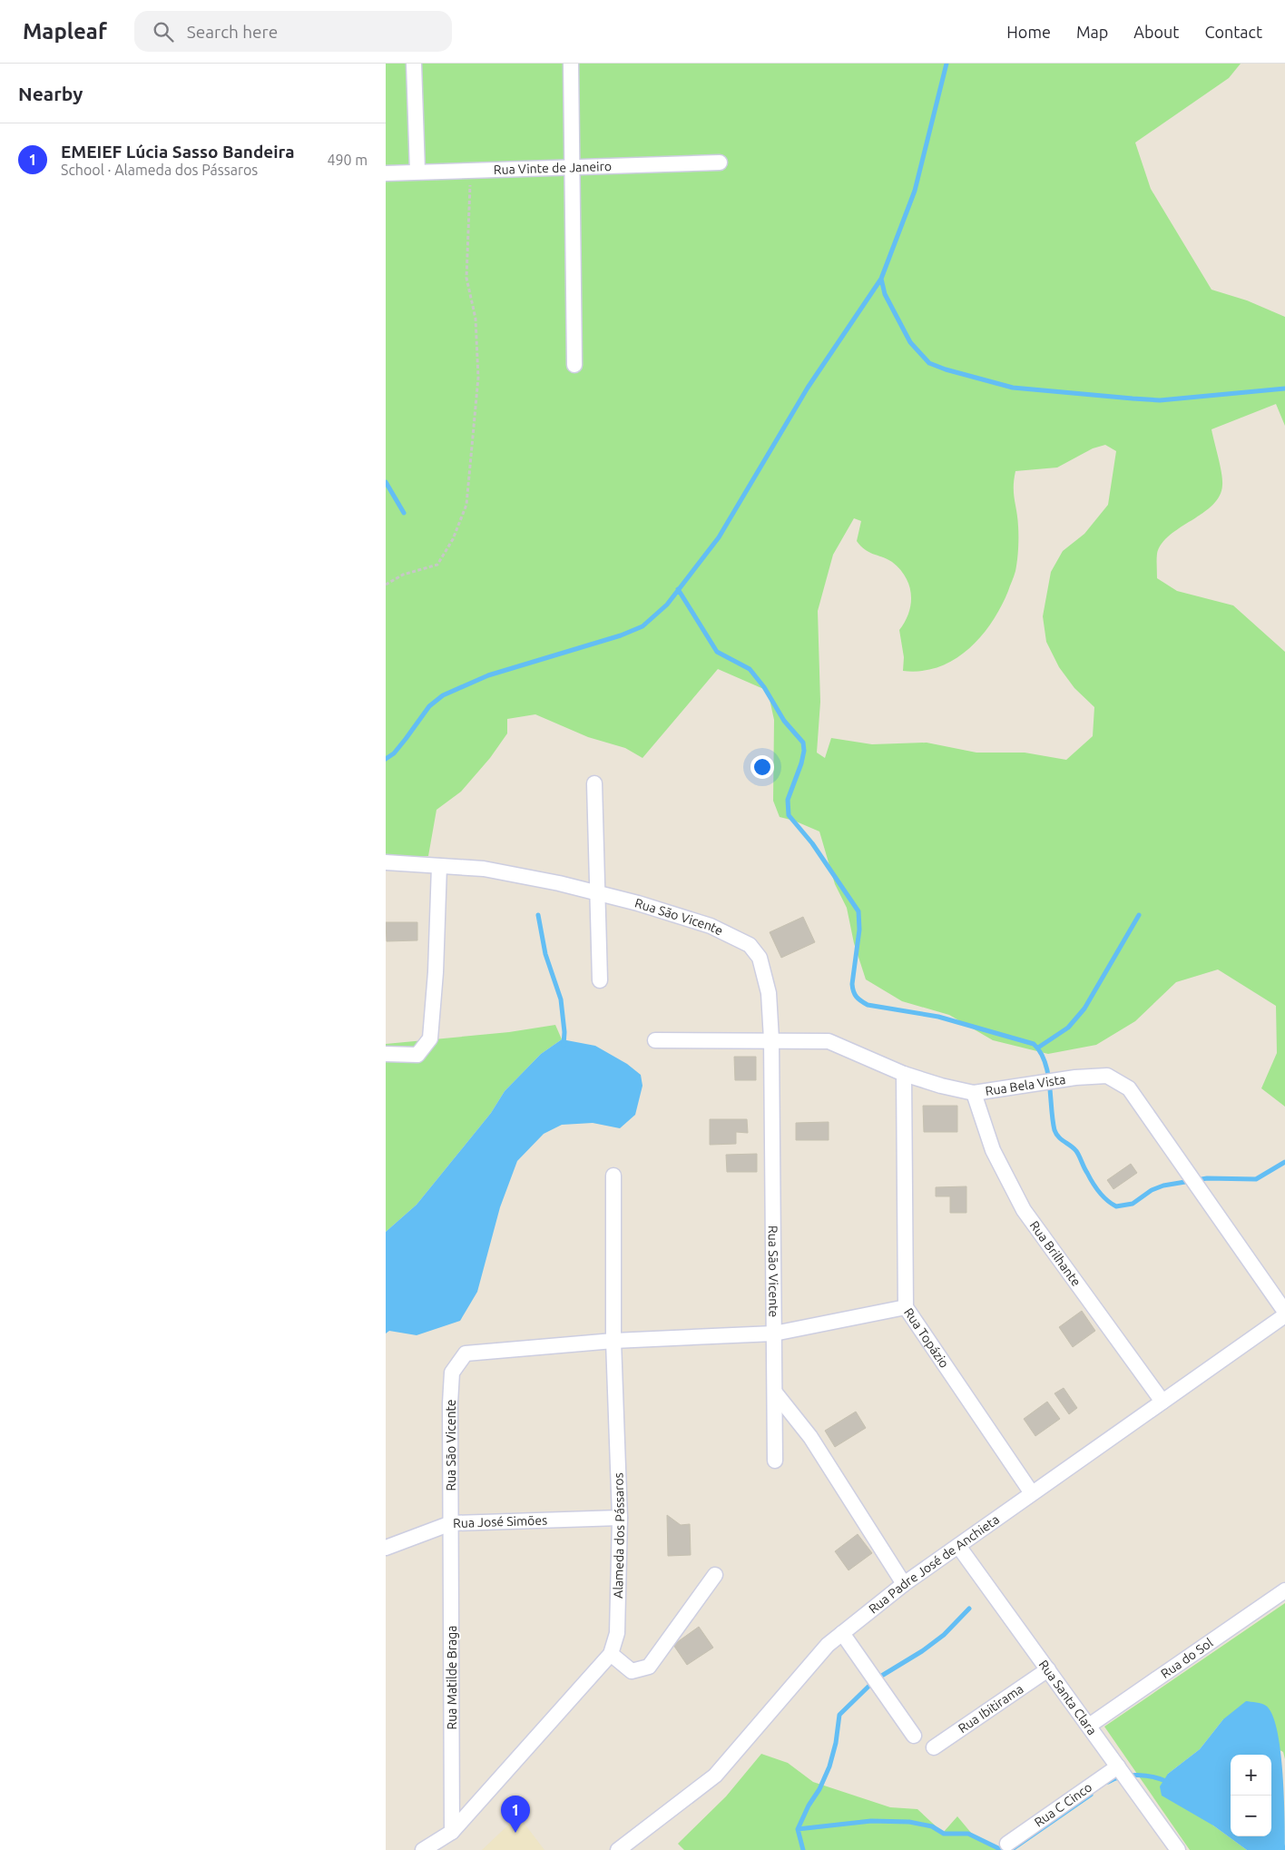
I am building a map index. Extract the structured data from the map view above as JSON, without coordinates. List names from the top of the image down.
{
  "streets": {
    "street": [
      "Rua Vinte de Janeiro",
      "Rua São Vicente",
      "Rua Bela Vista",
      "Rua Brilhante",
      "Rua Topázio",
      "Rua José Simões",
      "Alameda dos Pássaros",
      "Rua Padre José de Anchieta",
      "Rua do Sol",
      "Rua Matilde Braga",
      "Rua Santa Clara",
      "Rua Ibitirama",
      "Rua C Cinco"
    ]
  },
  "crossings": [
    ["Rua São Vicente", "Rua Bela Vista"],
    ["Rua São Vicente", "Rua Topázio"],
    ["Rua São Vicente", "Rua José Simões"],
    ["Rua São Vicente", "Alameda dos Pássaros"],
    ["Rua São Vicente", "Rua Matilde Braga"],
    ["Rua Bela Vista", "Rua Brilhante"],
    ["Rua Bela Vista", "Rua Topázio"],
    ["Rua Brilhante", "Rua Padre José de Anchieta"],
    ["Rua Topázio", "Rua Padre José de Anchieta"],
    ["Rua José Simões", "Alameda dos Pássaros"],
    ["Rua José Simões", "Rua Matilde Braga"],
    ["Alameda dos Pássaros", "Rua Matilde Braga"],
    ["Rua Padre José de Anchieta", "Rua Santa Clara"],
    ["Rua do Sol", "Rua Santa Clara"],
    ["Rua Santa Clara", "Rua Ibitirama"],
    ["Rua Santa Clara", "Rua C Cinco"]
  ],
  "page": {
    "header": "Mapleaf",
    "search": "Search here",
    "nav": [
      "Home",
      "Map",
      "About",
      "Contact"
    ],
    "heading": "Nearby",
    "list": [
      {
        "mark": "1",
        "name": "EMEIEF Lúcia Sasso Bandeira",
        "note": "School · Alameda dos Pássaros",
        "value": "490 m"
      }
    ],
    "map_buttons": ["+", "−"],
    "pins": "1"
  }
}
